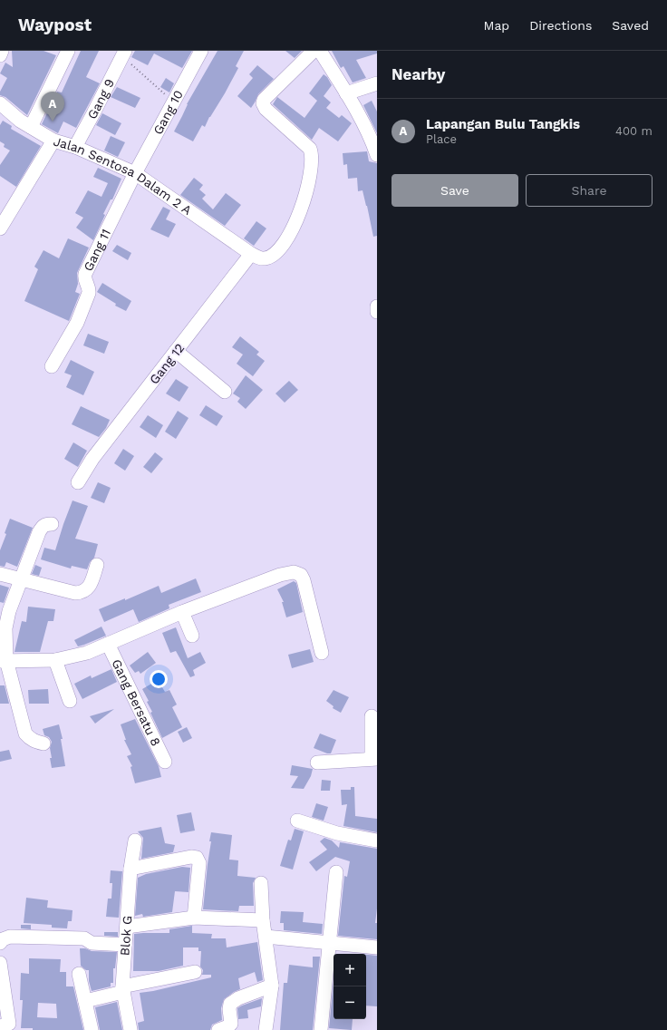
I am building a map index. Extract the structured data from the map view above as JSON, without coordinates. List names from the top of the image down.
{
  "streets": {
    "street": [
      "Gang 9",
      "Gang 10",
      "Jalan Sentosa Dalam 2 A",
      "Gang 11",
      "Gang 12",
      "Gang Bersatu 8",
      "Blok G"
    ]
  },
  "crossings": [
    ["Gang 9", "Jalan Sentosa Dalam 2 A"],
    ["Gang 10", "Jalan Sentosa Dalam 2 A"],
    ["Gang 10", "Gang 11"],
    ["Jalan Sentosa Dalam 2 A", "Gang 11"],
    ["Jalan Sentosa Dalam 2 A", "Gang 12"]
  ],
  "page": {
    "header": "Waypost",
    "nav": ["Map", "Directions", "Saved"],
    "heading": "Nearby",
    "pins": "A",
    "list": [
      {
        "mark": "A",
        "name": "Lapangan Bulu Tangkis",
        "note": "Place",
        "value": "400 m"
      }
    ],
    "buttons": ["Save", "Share"],
    "map_buttons": ["+", "−"]
  }
}
